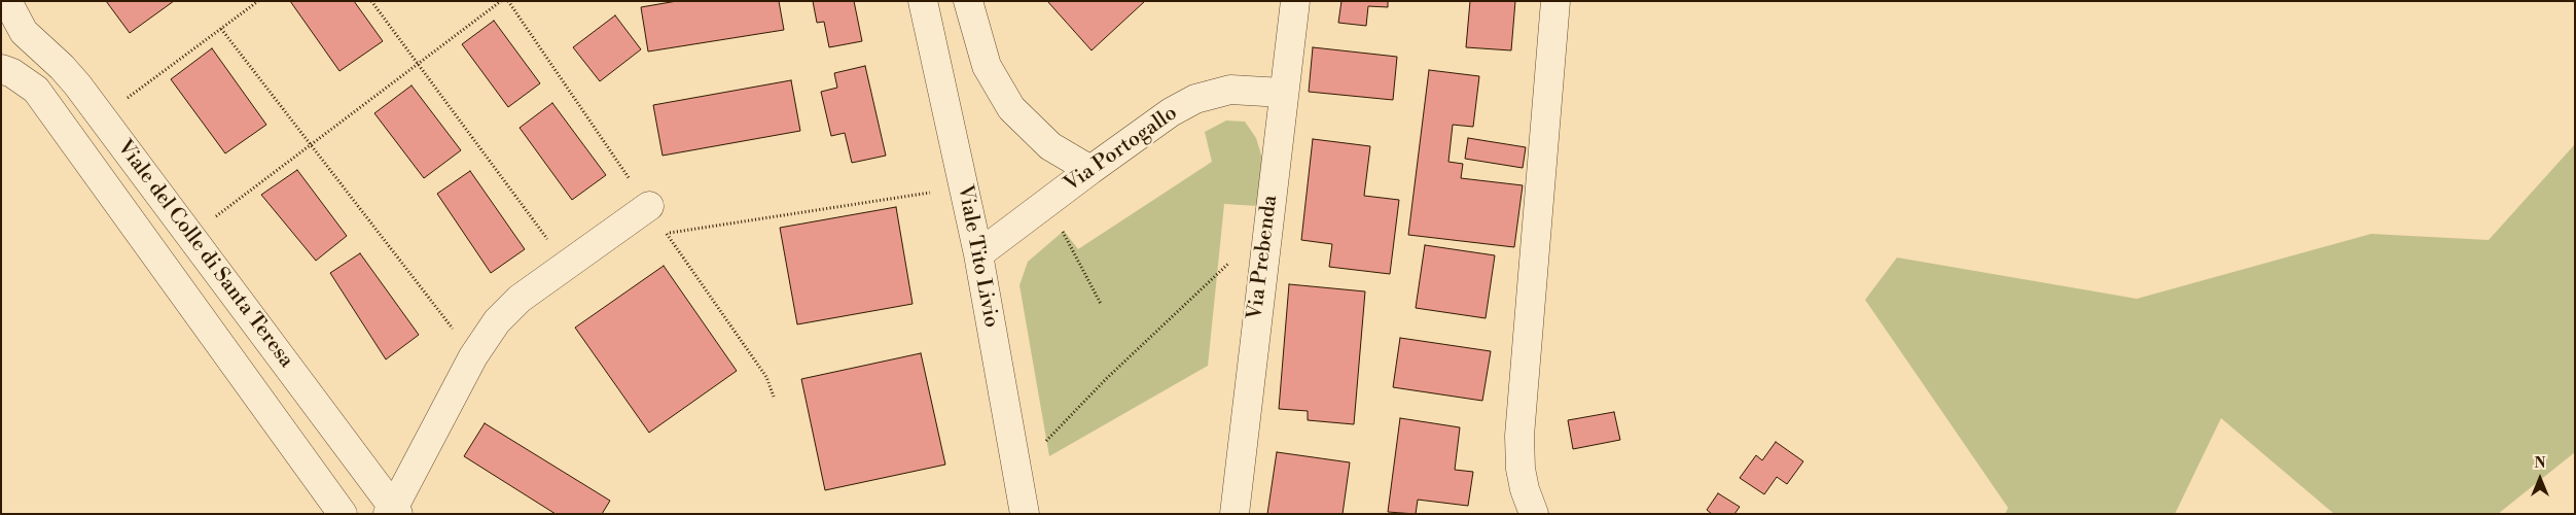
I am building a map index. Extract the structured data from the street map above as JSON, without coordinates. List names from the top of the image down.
{
  "streets": {
    "street": [
      "Via Portogallo",
      "Viale del Colle di Santa Teresa",
      "Viale Tito Livio",
      "Via Prebenda"
    ]
  },
  "crossings": [
    ["Via Portogallo", "Viale Tito Livio"],
    ["Via Portogallo", "Via Prebenda"]
  ],
  "north": "top"
}
